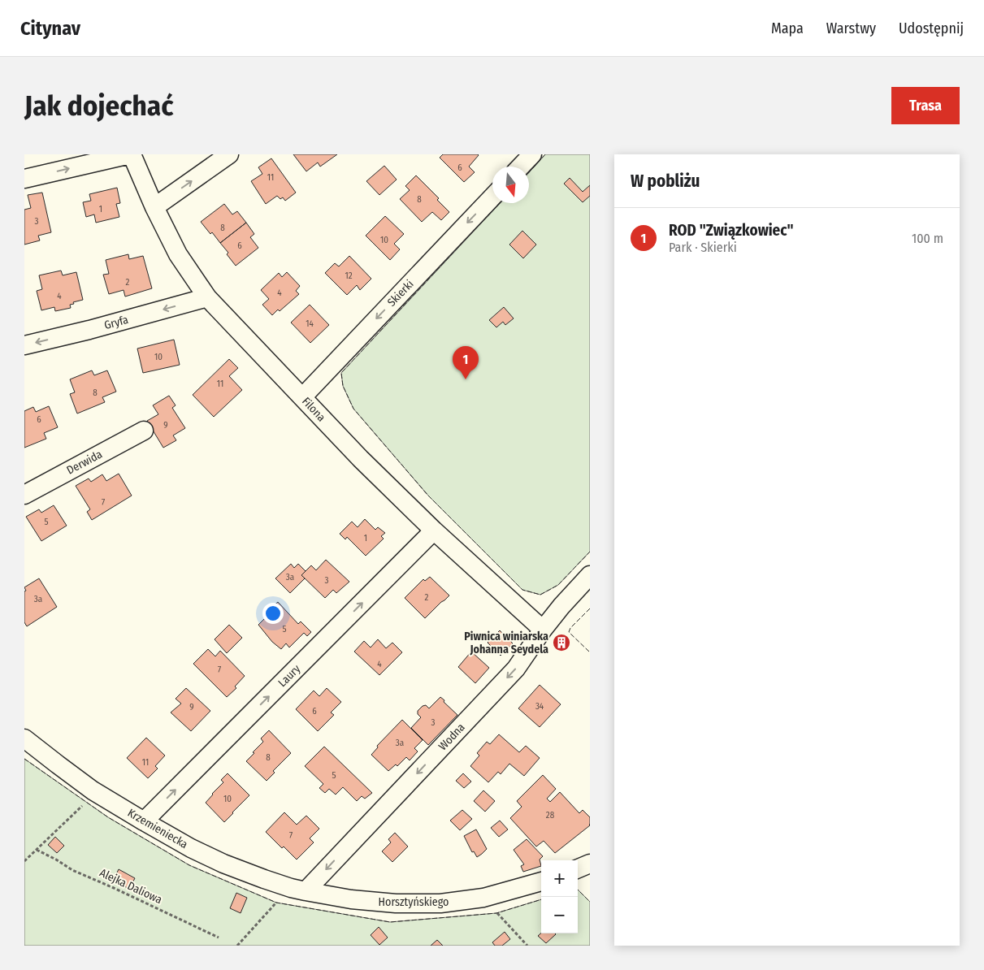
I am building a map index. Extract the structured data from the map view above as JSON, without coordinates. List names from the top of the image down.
{
  "streets": {
    "street": [
      "Skierki",
      "Gryfa",
      "Filona",
      "Derwida",
      "Laury",
      "Wodna",
      "Krzemieniecka",
      "Horsztyńskiego"
    ],
    "path": ["Alejka Daliowa"]
  },
  "crossings": [
    ["Skierki", "Filona"],
    ["Gryfa", "Filona"],
    ["Filona", "Laury"],
    ["Filona", "Wodna"],
    ["Laury", "Krzemieniecka"],
    ["Wodna", "Krzemieniecka"],
    ["Wodna", "Horsztyńskiego"],
    ["Krzemieniecka", "Horsztyńskiego"]
  ],
  "one_way": ["Skierki", "Laury", "Wodna"],
  "places": {
    "building": ["Piwnica winiarska Johanna Seydela"]
  },
  "house_numbers": [
    "6",
    "11",
    "8",
    "1",
    "3",
    "8",
    "10",
    "6",
    "12",
    "2",
    "4",
    "4",
    "14",
    "10",
    "11",
    "8",
    "6",
    "9",
    "7",
    "5",
    "1",
    "3a",
    "3",
    "2",
    "3a",
    "5",
    "4",
    "7",
    "34",
    "9",
    "6",
    "3",
    "3a",
    "8",
    "11",
    "5",
    "10",
    "28",
    "7"
  ],
  "north": "bottom",
  "page": {
    "header": "Citynav",
    "nav": ["Mapa", "Warstwy", "Udostępnij"],
    "buttons": "Trasa",
    "title": "Jak dojechać",
    "heading": "W pobliżu",
    "list": [
      {
        "mark": "1",
        "name": "ROD \"Związkowiec\"",
        "note": "Park · Skierki",
        "value": "100 m"
      }
    ],
    "pins": "1",
    "map_buttons": ["+", "−"]
  }
}
